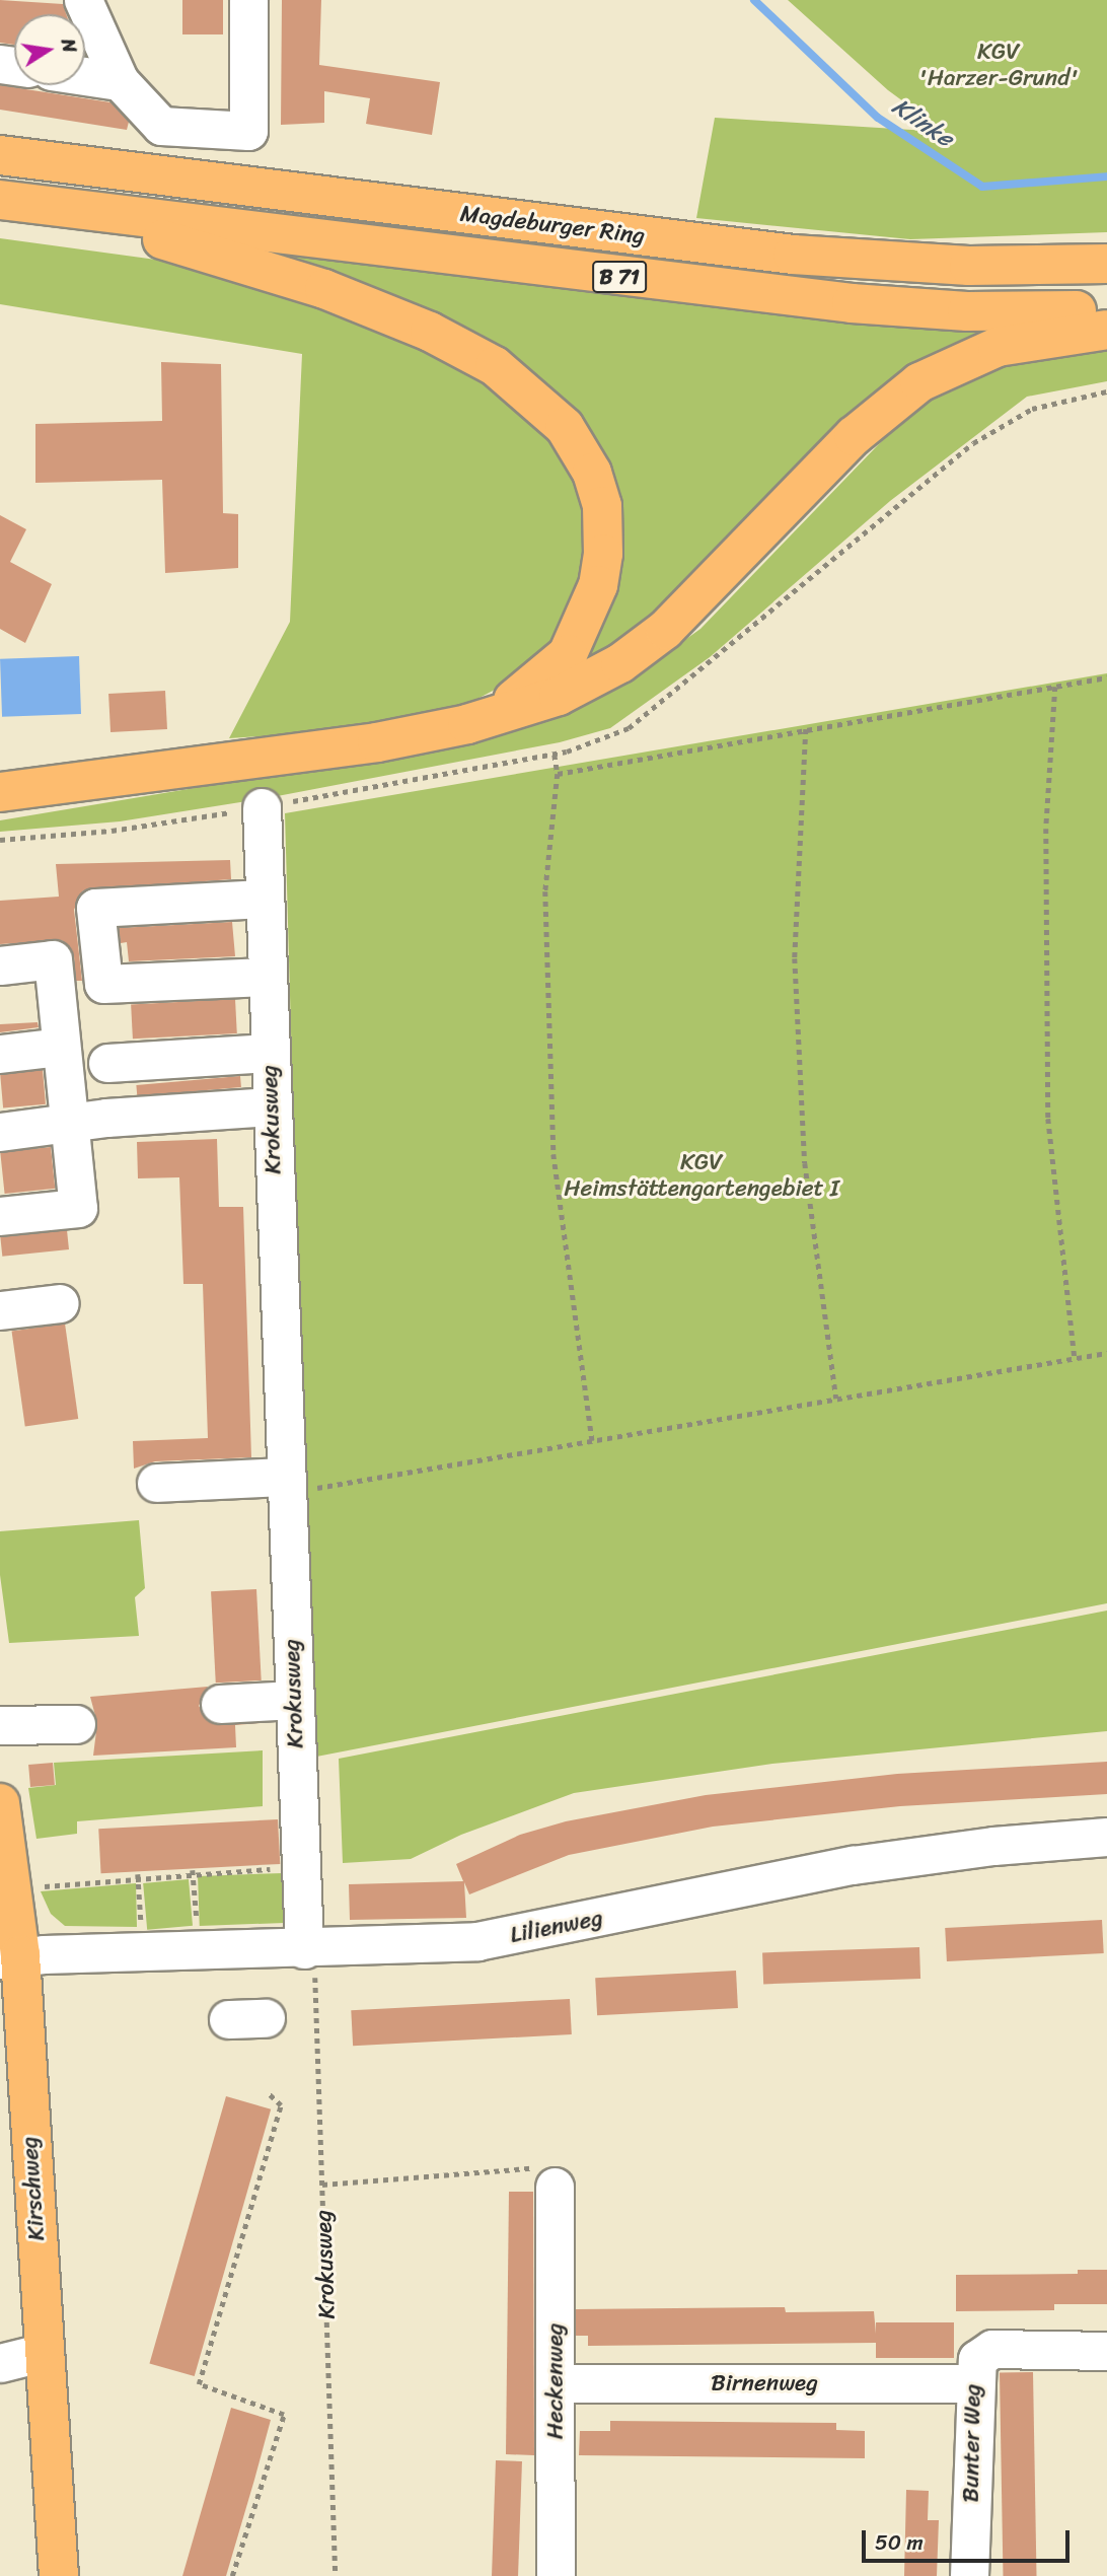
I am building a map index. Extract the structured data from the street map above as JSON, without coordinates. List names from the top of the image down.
{
  "streets": {
    "main road": ["Magdeburger Ring", "B 71", "Kirschweg"],
    "street": [
      "Krokusweg",
      "Lilienweg",
      "Heckenweg",
      "Birnenweg",
      "Bunter Weg"
    ]
  },
  "crossings": [
    ["Krokusweg", "Lilienweg"],
    ["Lilienweg", "Kirschweg"],
    ["Heckenweg", "Birnenweg"],
    ["Birnenweg", "Bunter Weg"]
  ],
  "water": ["Klinke"],
  "parks": ["KGV 'Harzer-Grund'", "KGV Heimstättengartengebiet I"],
  "scale_bar": "50 m",
  "north": "right"
}
